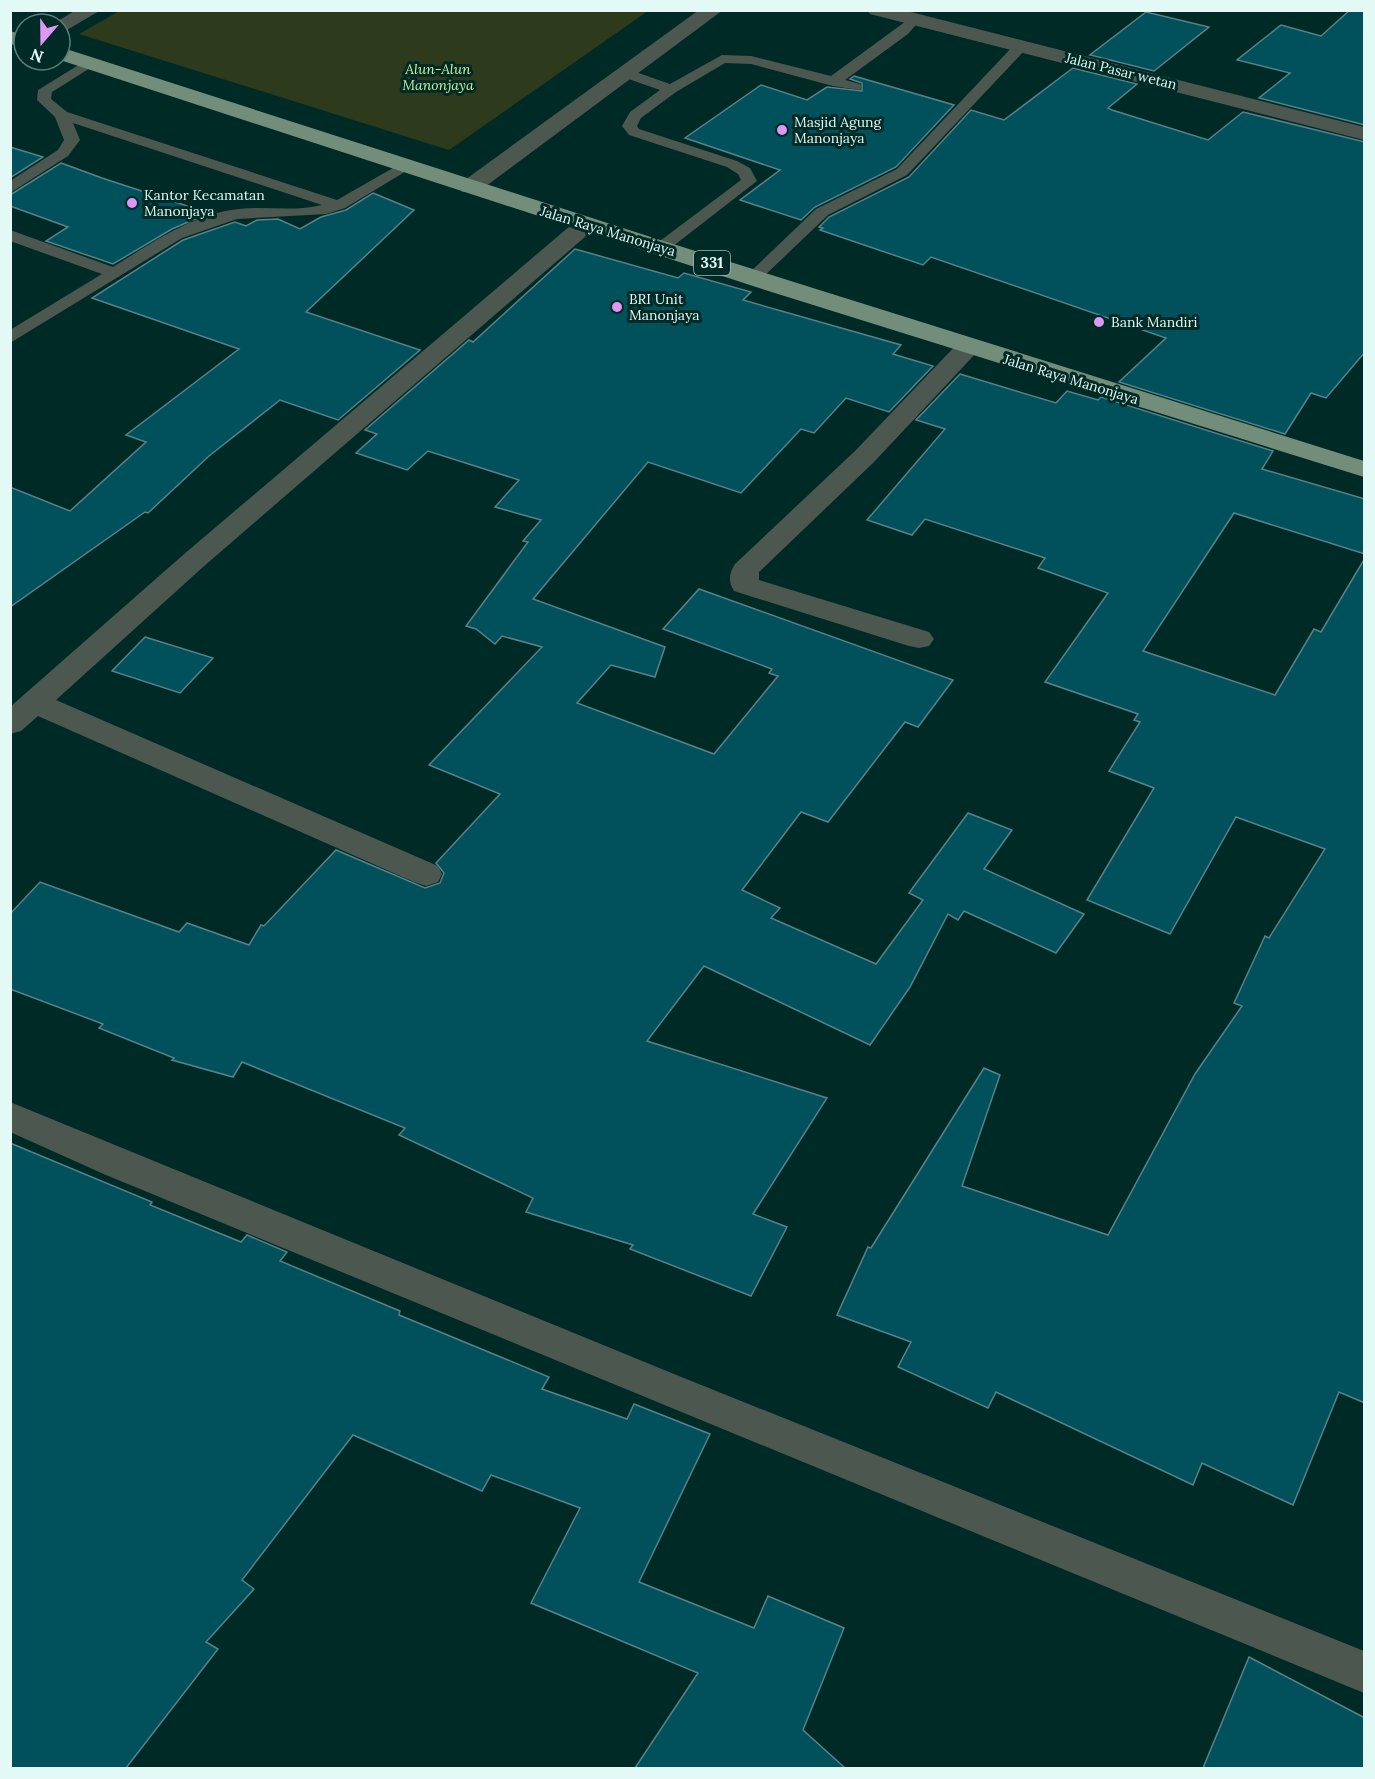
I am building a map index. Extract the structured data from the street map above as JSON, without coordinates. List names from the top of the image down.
{
  "streets": {
    "main road": ["Jalan Raya Manonjaya", "331"],
    "street": ["Jalan Pasar wetan"]
  },
  "parks": ["Alun-Alun Manonjaya"],
  "places": [
    "Masjid Agung Manonjaya",
    "Kantor Kecamatan Manonjaya",
    "BRI Unit Manonjaya",
    "Bank Mandiri"
  ],
  "north": "bottom"
}
